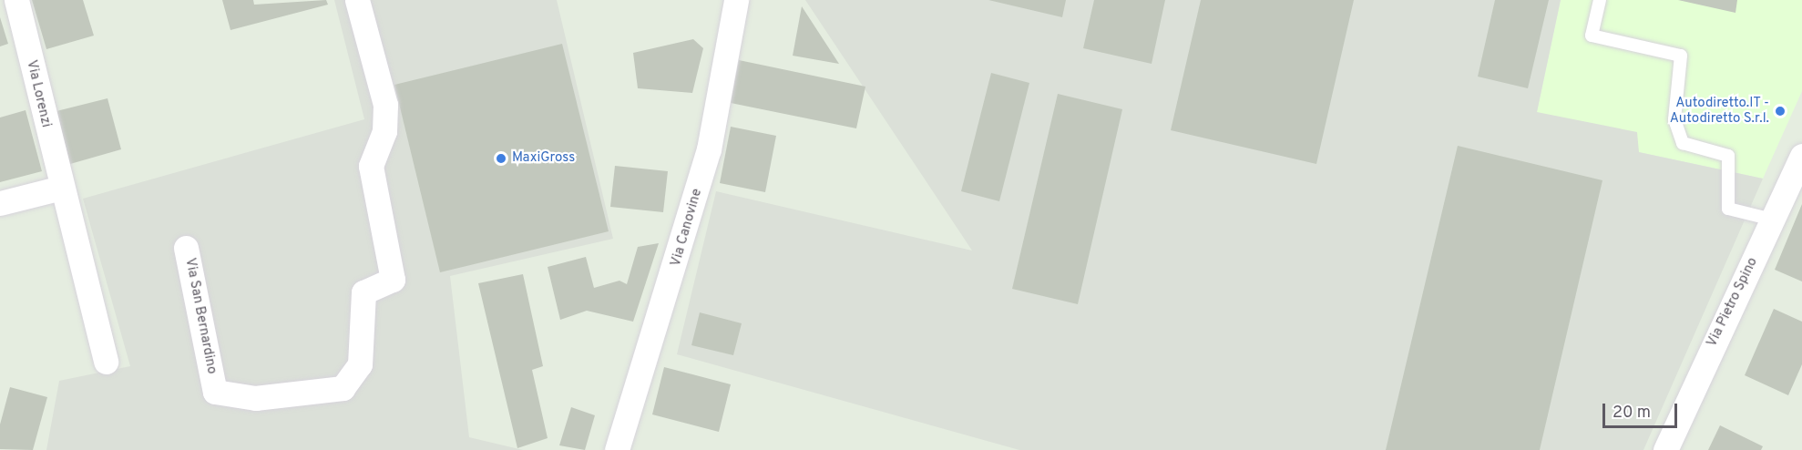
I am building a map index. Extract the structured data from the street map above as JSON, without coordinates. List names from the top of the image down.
{
  "streets": {
    "street": [
      "Via Lorenzi",
      "Via Canovine",
      "Via Pietro Spino",
      "Via San Bernardino"
    ]
  },
  "places": ["Autodiretto.IT - Autodiretto S.r.l.", "MaxiGross"],
  "scale_bar": "20 m"
}
